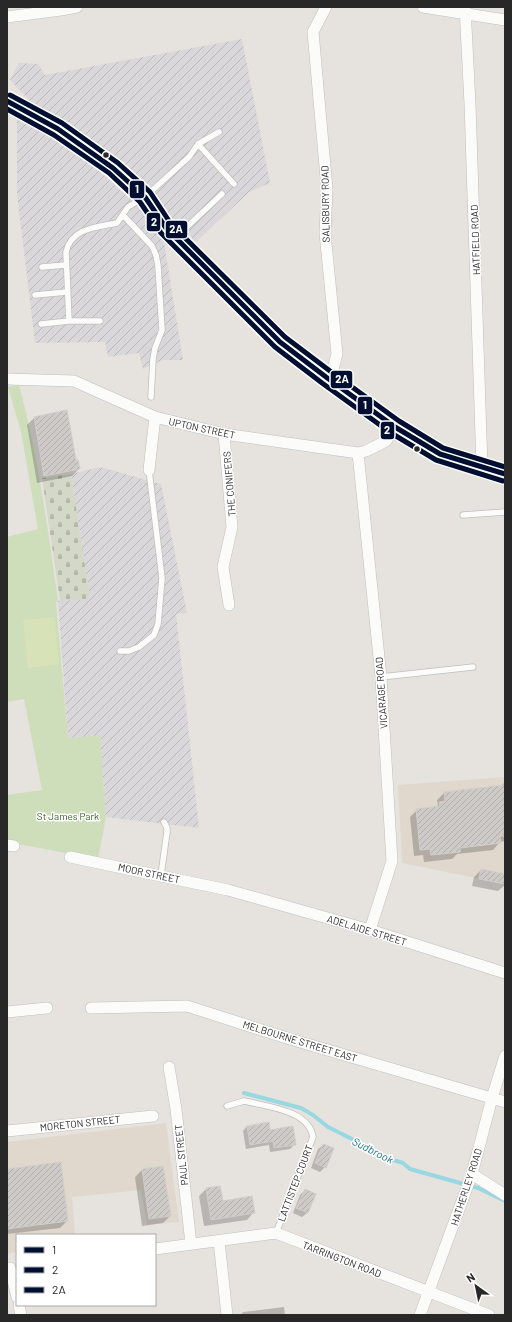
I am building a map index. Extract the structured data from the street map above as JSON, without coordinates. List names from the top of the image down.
{
  "streets": {
    "street": [
      "SALISBURY ROAD",
      "HATFIELD ROAD",
      "UPTON STREET",
      "THE CONIFERS",
      "VICARAGE ROAD",
      "MOOR STREET",
      "ADELAIDE STREET",
      "MELBOURNE STREET EAST",
      "MORETON STREET",
      "PAUL STREET",
      "HATHERLEY ROAD",
      "TARRINGTON ROAD"
    ],
    "lane": ["LATTISTEP COURT"]
  },
  "crossings": [
    ["UPTON STREET", "THE CONIFERS"],
    ["UPTON STREET", "VICARAGE ROAD"],
    ["VICARAGE ROAD", "ADELAIDE STREET"],
    ["MOOR STREET", "ADELAIDE STREET"],
    ["MELBOURNE STREET EAST", "HATHERLEY ROAD"],
    ["PAUL STREET", "TARRINGTON ROAD"],
    ["LATTISTEP COURT", "TARRINGTON ROAD"],
    ["HATHERLEY ROAD", "TARRINGTON ROAD"]
  ],
  "water": ["Sudbrook"],
  "parks": ["St James Park"],
  "lines": ["transit line 2A", "transit line 1", "transit line 2"],
  "legend": ["1", "2", "2A"],
  "north": "top left"
}
